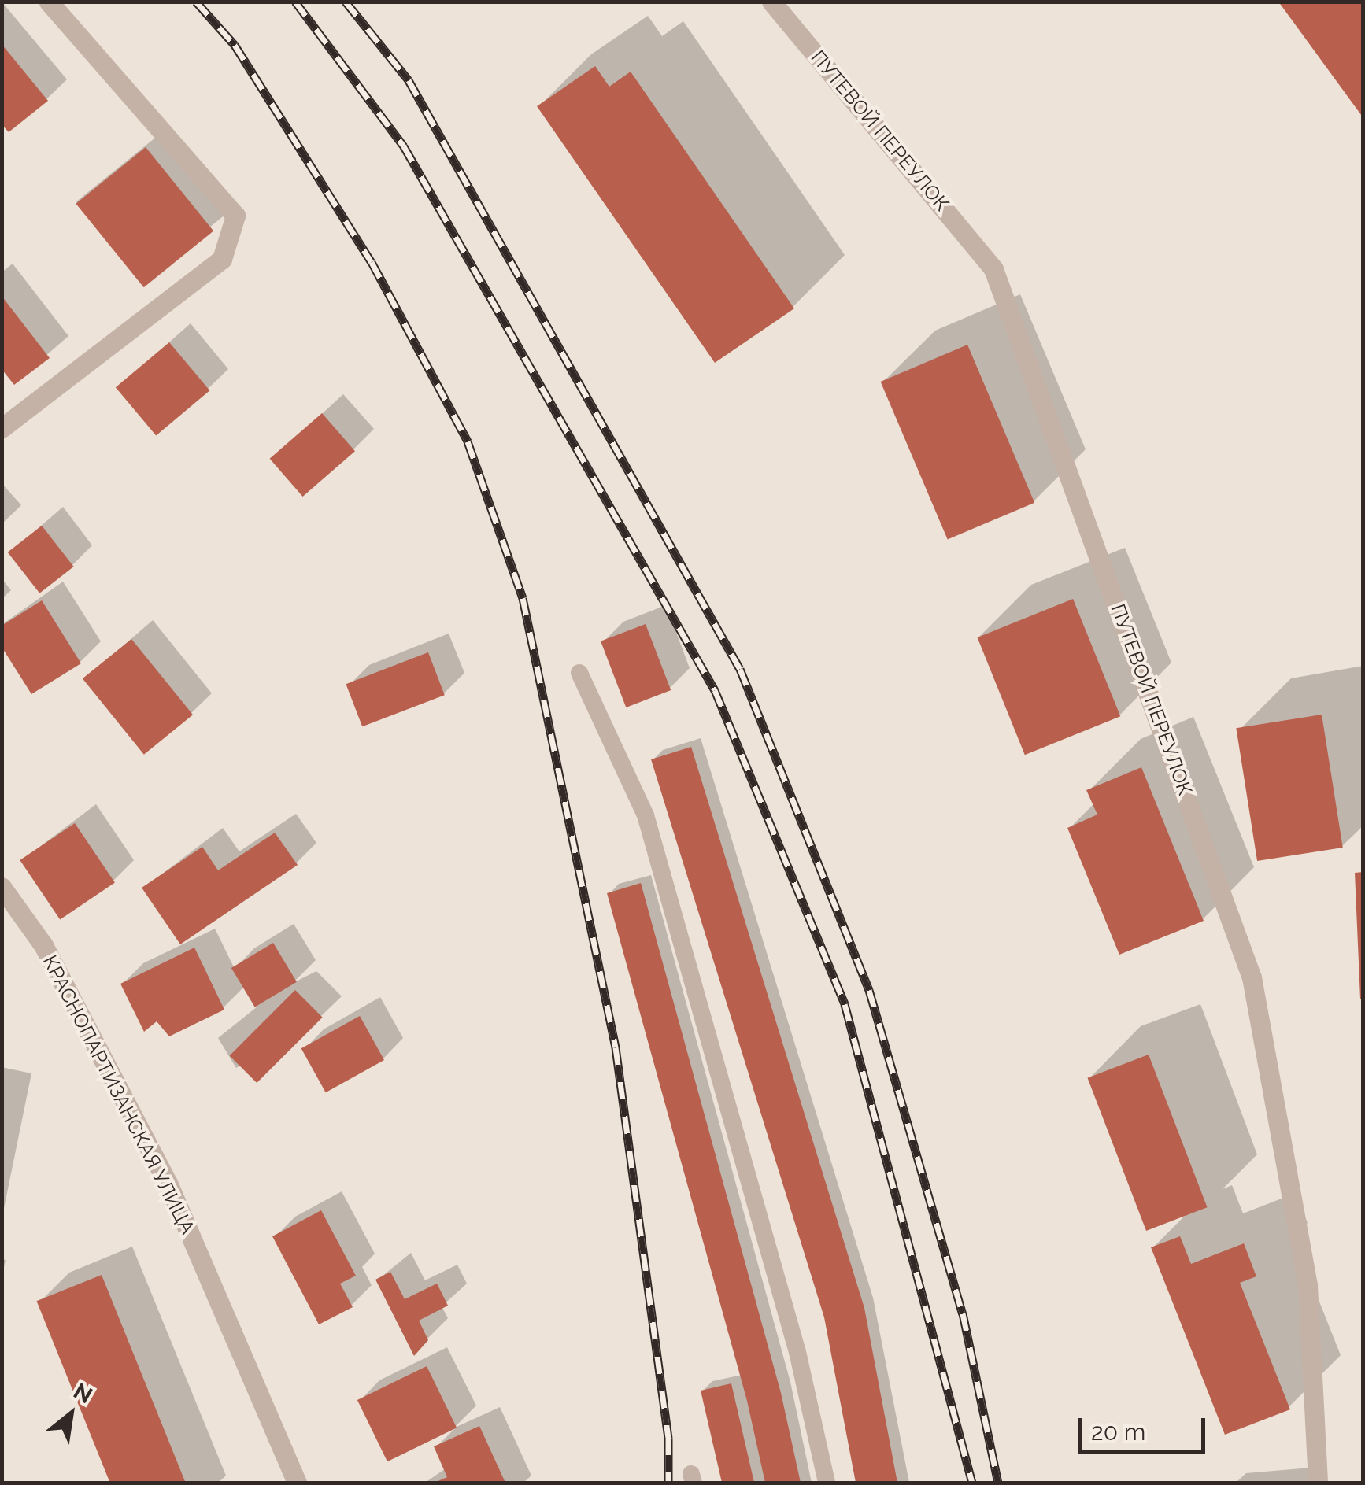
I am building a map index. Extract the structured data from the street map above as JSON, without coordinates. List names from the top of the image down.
{
  "streets": {
    "street": ["ПУТЕВОЙ ПЕРЕУЛОК", "КРАСНОПАРТИЗАНСКАЯ УЛИЦА"]
  },
  "scale_bar": "20 m",
  "north": "top right"
}
